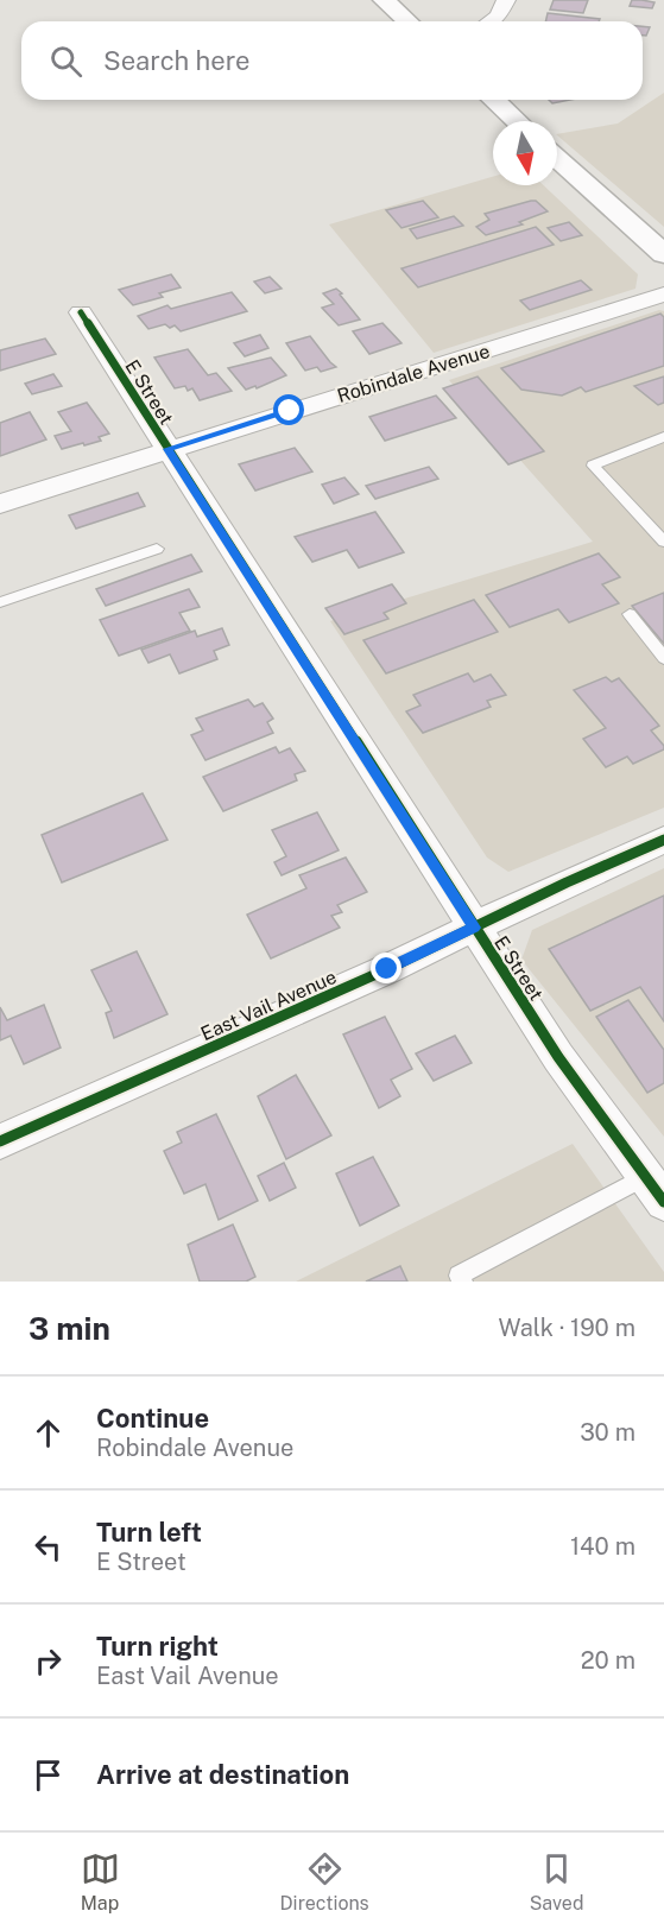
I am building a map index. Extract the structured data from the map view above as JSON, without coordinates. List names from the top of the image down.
{
  "streets": {
    "street": ["Robindale Avenue", "E Street", "East Vail Avenue"]
  },
  "crossings": [
    ["Robindale Avenue", "E Street"],
    ["E Street", "East Vail Avenue"]
  ],
  "north": "bottom",
  "page": {
    "search": "Search here",
    "heading": ["3 min", "Walk · 190 m"],
    "list": [
      ["Continue", "Robindale Avenue", "30 m"],
      ["Turn left", "E Street", "140 m"],
      ["Turn right", "East Vail Avenue", "20 m"],
      "Arrive at destination"
    ],
    "nav": ["Map", "Directions", "Saved"]
  }
}
